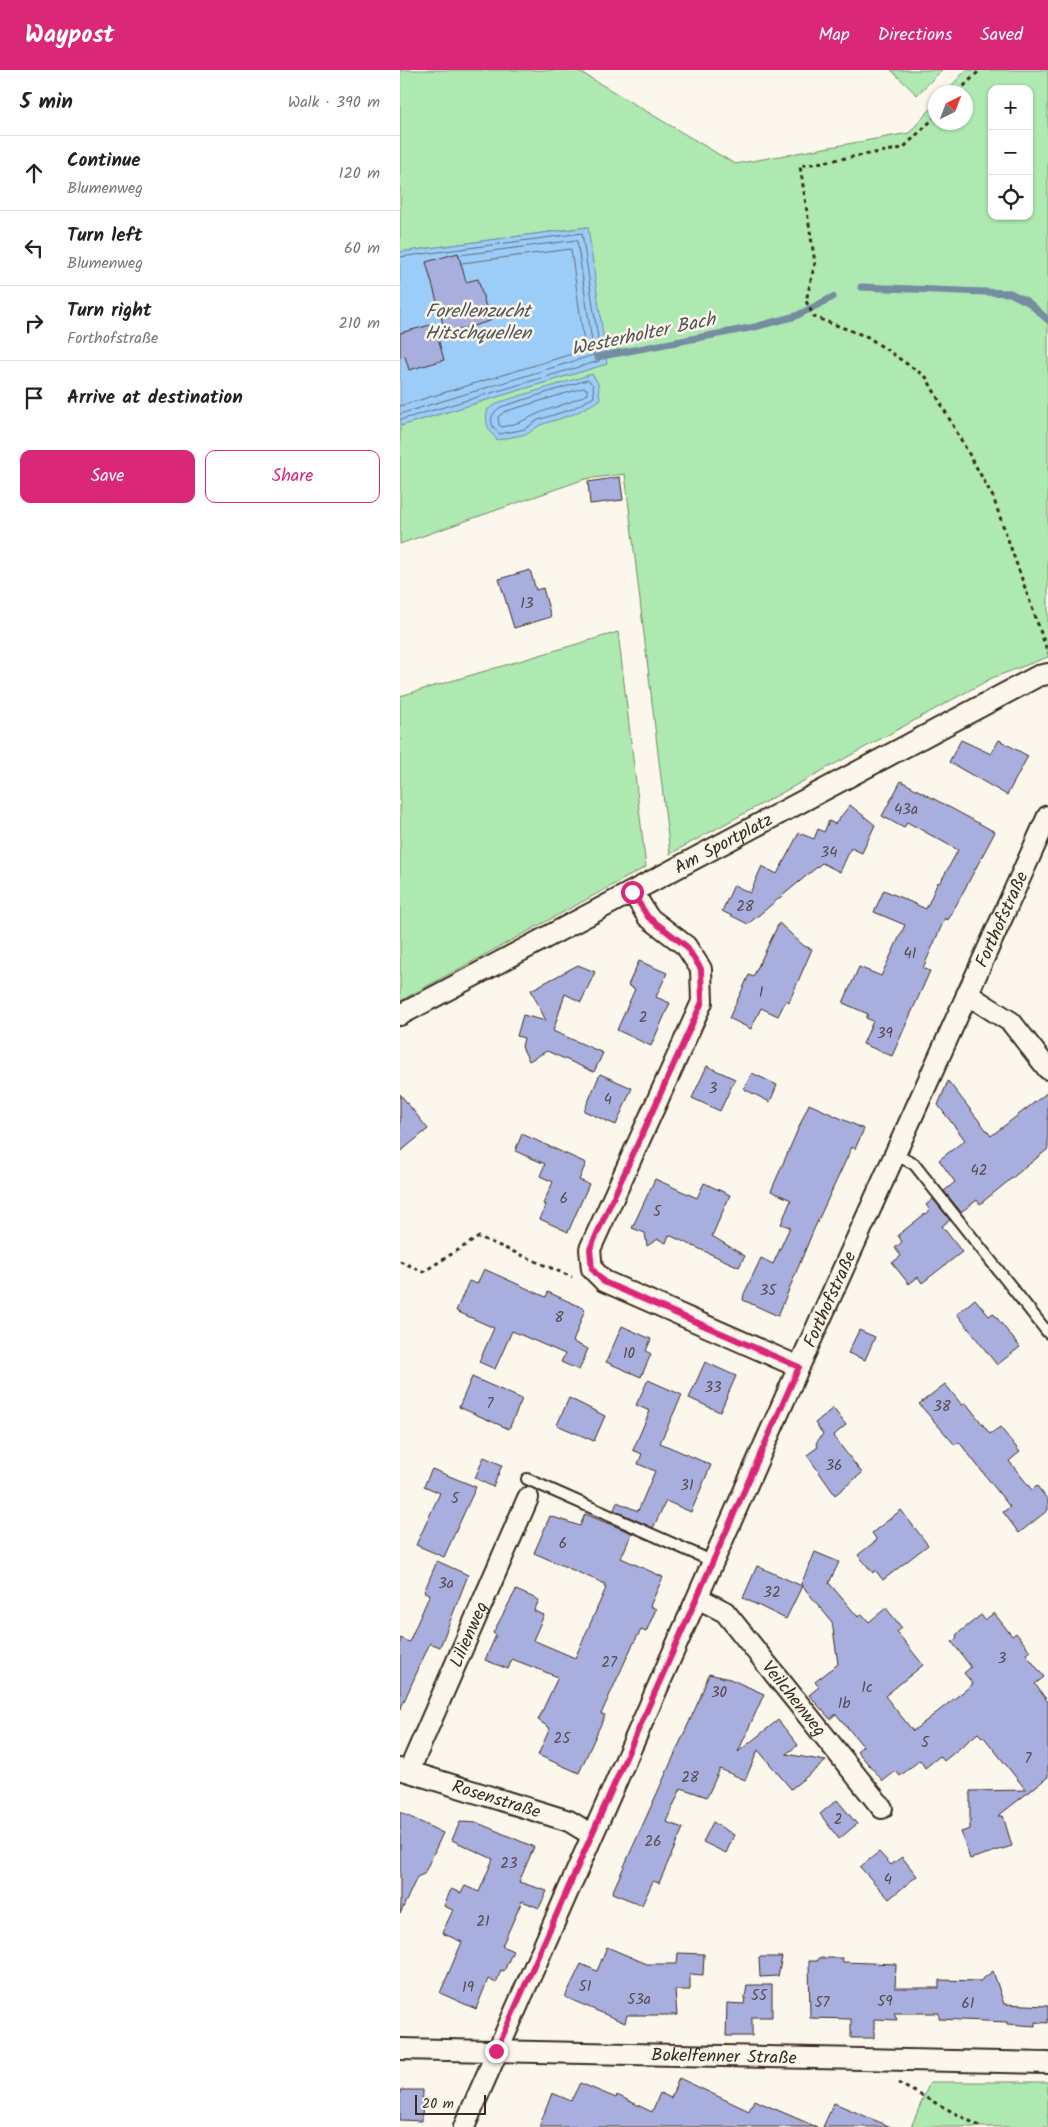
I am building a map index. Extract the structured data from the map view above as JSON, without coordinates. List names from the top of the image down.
{
  "streets": {
    "street": [
      "Am Sportplatz",
      "Forthofstraße",
      "Lilienweg",
      "Veilchenweg",
      "Rosenstraße",
      "Bokelfenner Straße"
    ]
  },
  "crossings": [
    ["Forthofstraße", "Veilchenweg"],
    ["Forthofstraße", "Rosenstraße"],
    ["Forthofstraße", "Bokelfenner Straße"],
    ["Lilienweg", "Rosenstraße"]
  ],
  "water": ["Forellenzucht Hitschquellen", "Westerholter Bach"],
  "house_numbers": [
    "13",
    "43a",
    "34",
    "28",
    "41",
    "1",
    "2",
    "39",
    "3",
    "4",
    "42",
    "6",
    "5",
    "35",
    "8",
    "10",
    "33",
    "7",
    "38",
    "36",
    "31",
    "5",
    "6",
    "3a",
    "32",
    "3",
    "27",
    "1c",
    "30",
    "1b",
    "25",
    "5",
    "7",
    "28",
    "2",
    "26",
    "23",
    "4",
    "21",
    "51",
    "19",
    "55",
    "53a",
    "59",
    "57",
    "61"
  ],
  "scale_bar": "20 m",
  "north": "top right",
  "page": {
    "header": "Waypost",
    "nav": ["Map", "Directions", "Saved"],
    "heading": ["5 min", "Walk · 390 m"],
    "map_buttons": ["+", "−"],
    "list": [
      ["Continue", "Blumenweg", "120 m"],
      ["Turn left", "Blumenweg", "60 m"],
      ["Turn right", "Forthofstraße", "210 m"],
      "Arrive at destination"
    ],
    "buttons": ["Save", "Share"],
    "scale": "20 m"
  }
}
